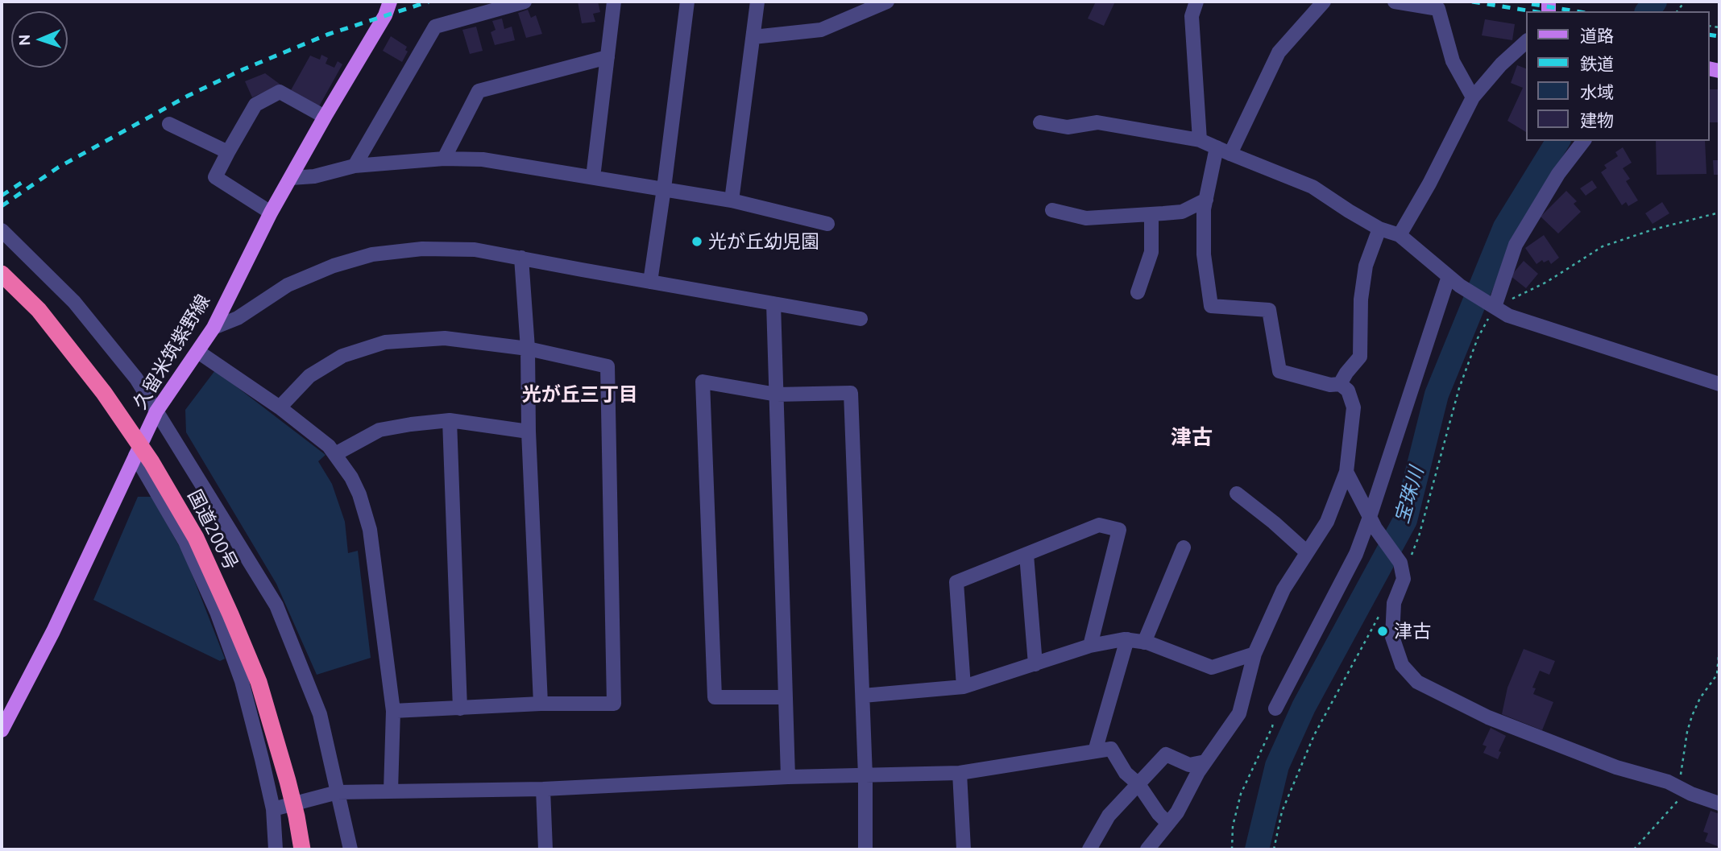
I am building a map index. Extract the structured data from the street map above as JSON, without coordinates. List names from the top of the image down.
{
  "streets": {
    "highway": ["国道200号"],
    "main road": ["久留米筑紫野線"]
  },
  "districts": ["光が丘三丁目", "津古"],
  "water": ["宝珠川"],
  "places": ["光が丘幼児園", "津古"],
  "legend": [
    "道路",
    "鉄道",
    "水域",
    "建物"
  ],
  "north": "left"
}
